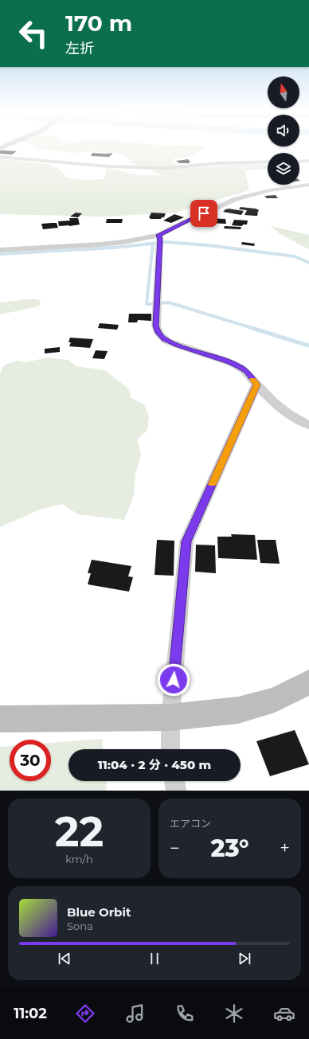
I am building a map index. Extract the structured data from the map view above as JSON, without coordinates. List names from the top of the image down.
{
  "north": "top",
  "page": {
    "turn": ["170 m", "左折"],
    "limit": "30",
    "trip": "11:04 · 2 分 · 450 m",
    "tile": [
      ["22", "km/h"],
      "エアコン"
    ],
    "heat": ["−", "23°", "+"],
    "song": ["Blue Orbit", "Sona"],
    "tabs": "11:02"
  }
}
